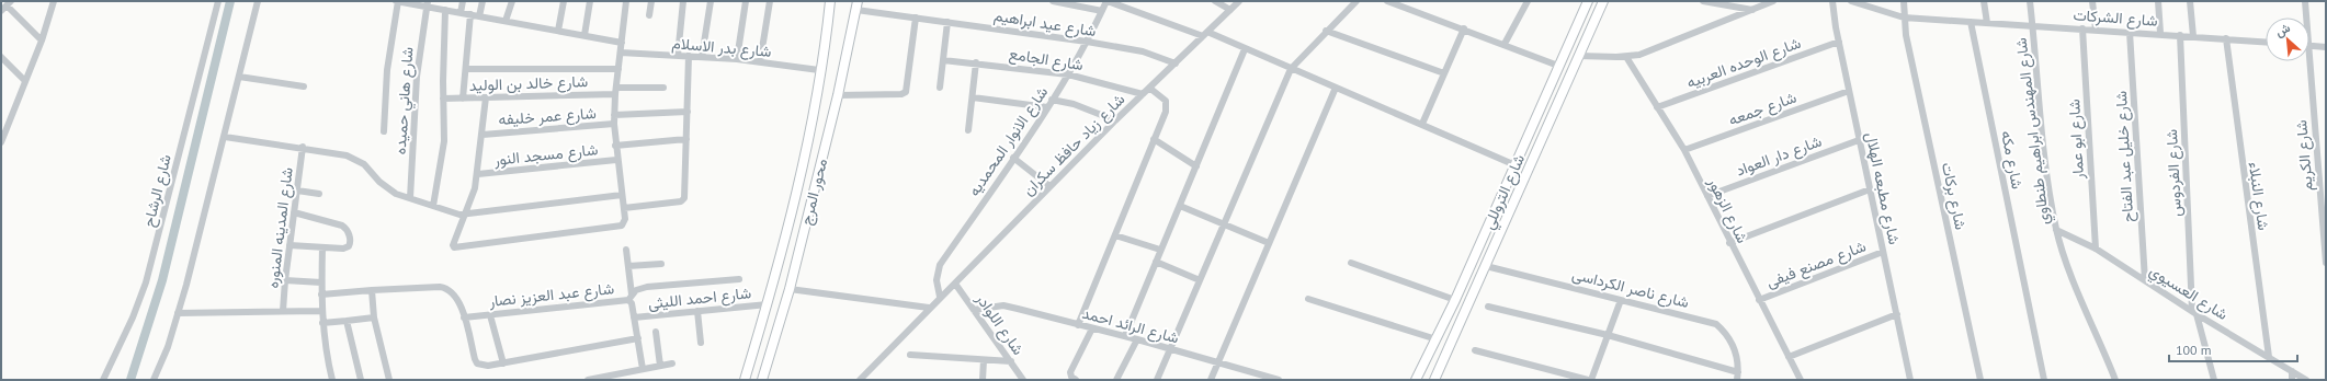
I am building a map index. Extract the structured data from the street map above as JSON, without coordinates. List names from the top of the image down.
{
  "streets": {
    "street": [
      "شارع الشركات",
      "شارع عيد ابراهيم",
      "شارع بدر الاسلام",
      "شارع الجامع",
      "شارع الوحده العربيه",
      "شارع خالد بن الوليد",
      "شارع هاني حميده",
      "شارع جمعه",
      "شارع عمر خليفه",
      "شارع المهندس ابراهيم طنطاوي",
      "شارع ابو عمار",
      "شارع الانوار المحمديه",
      "شارع زياد حافظ سكران",
      "شارع مسجد النور",
      "شارع دار العواد",
      "شارع الكريم",
      "شارع خليل عبد الفتاح",
      "شارع مكه",
      "شارع الفردوس",
      "شارع مطبعه الهلال",
      "شارع الرشاح",
      "محور المرج",
      "شارع التروللي",
      "شارع بركات",
      "شارع النبلاء",
      "شارع الزهور",
      "شارع المدينه المنوره",
      "شارع مصنع فيفى",
      "شارع ناصر الكرداسى",
      "شارع العسيوي",
      "شارع عبد العزيز نصار",
      "شارع احمد الليثى",
      "شارع اللوادر",
      "شارع الرائد احمد"
    ]
  },
  "crossings": [
    ["شارع الشركات", "شارع المهندس ابراهيم طنطاوي"],
    ["شارع الشركات", "شارع ابو عمار"],
    ["شارع الشركات", "شارع خليل عبد الفتاح"],
    ["شارع الشركات", "شارع مكه"],
    ["شارع الشركات", "شارع الفردوس"],
    ["شارع الشركات", "شارع بركات"],
    ["شارع الشركات", "شارع النبلاء"],
    ["شارع عيد ابراهيم", "شارع الانوار المحمديه"],
    ["شارع عيد ابراهيم", "شارع زياد حافظ سكران"],
    ["شارع عيد ابراهيم", "محور المرج"],
    ["شارع بدر الاسلام", "محور المرج"],
    ["شارع الجامع", "شارع الانوار المحمديه"],
    ["شارع الجامع", "شارع زياد حافظ سكران"],
    ["شارع الوحده العربيه", "شارع مطبعه الهلال"],
    ["شارع الوحده العربيه", "شارع الزهور"],
    ["شارع جمعه", "شارع مطبعه الهلال"],
    ["شارع جمعه", "شارع الزهور"],
    ["شارع المهندس ابراهيم طنطاوي", "شارع العسيوي"],
    ["شارع ابو عمار", "شارع العسيوي"],
    ["شارع الانوار المحمديه", "شارع زياد حافظ سكران"],
    ["شارع زياد حافظ سكران", "شارع اللوادر"],
    ["شارع دار العواد", "شارع مطبعه الهلال"],
    ["شارع دار العواد", "شارع الزهور"],
    ["شارع خليل عبد الفتاح", "شارع العسيوي"],
    ["شارع الفردوس", "شارع العسيوي"],
    ["شارع مطبعه الهلال", "شارع مصنع فيفى"],
    ["محور المرج", "شارع احمد الليثى"],
    ["شارع التروللي", "شارع ناصر الكرداسى"],
    ["شارع النبلاء", "شارع العسيوي"],
    ["شارع الزهور", "شارع مصنع فيفى"],
    ["شارع عبد العزيز نصار", "شارع احمد الليثى"],
    ["شارع اللوادر", "شارع الرائد احمد"]
  ],
  "scale_bar": "100 m",
  "north": "top left"
}
